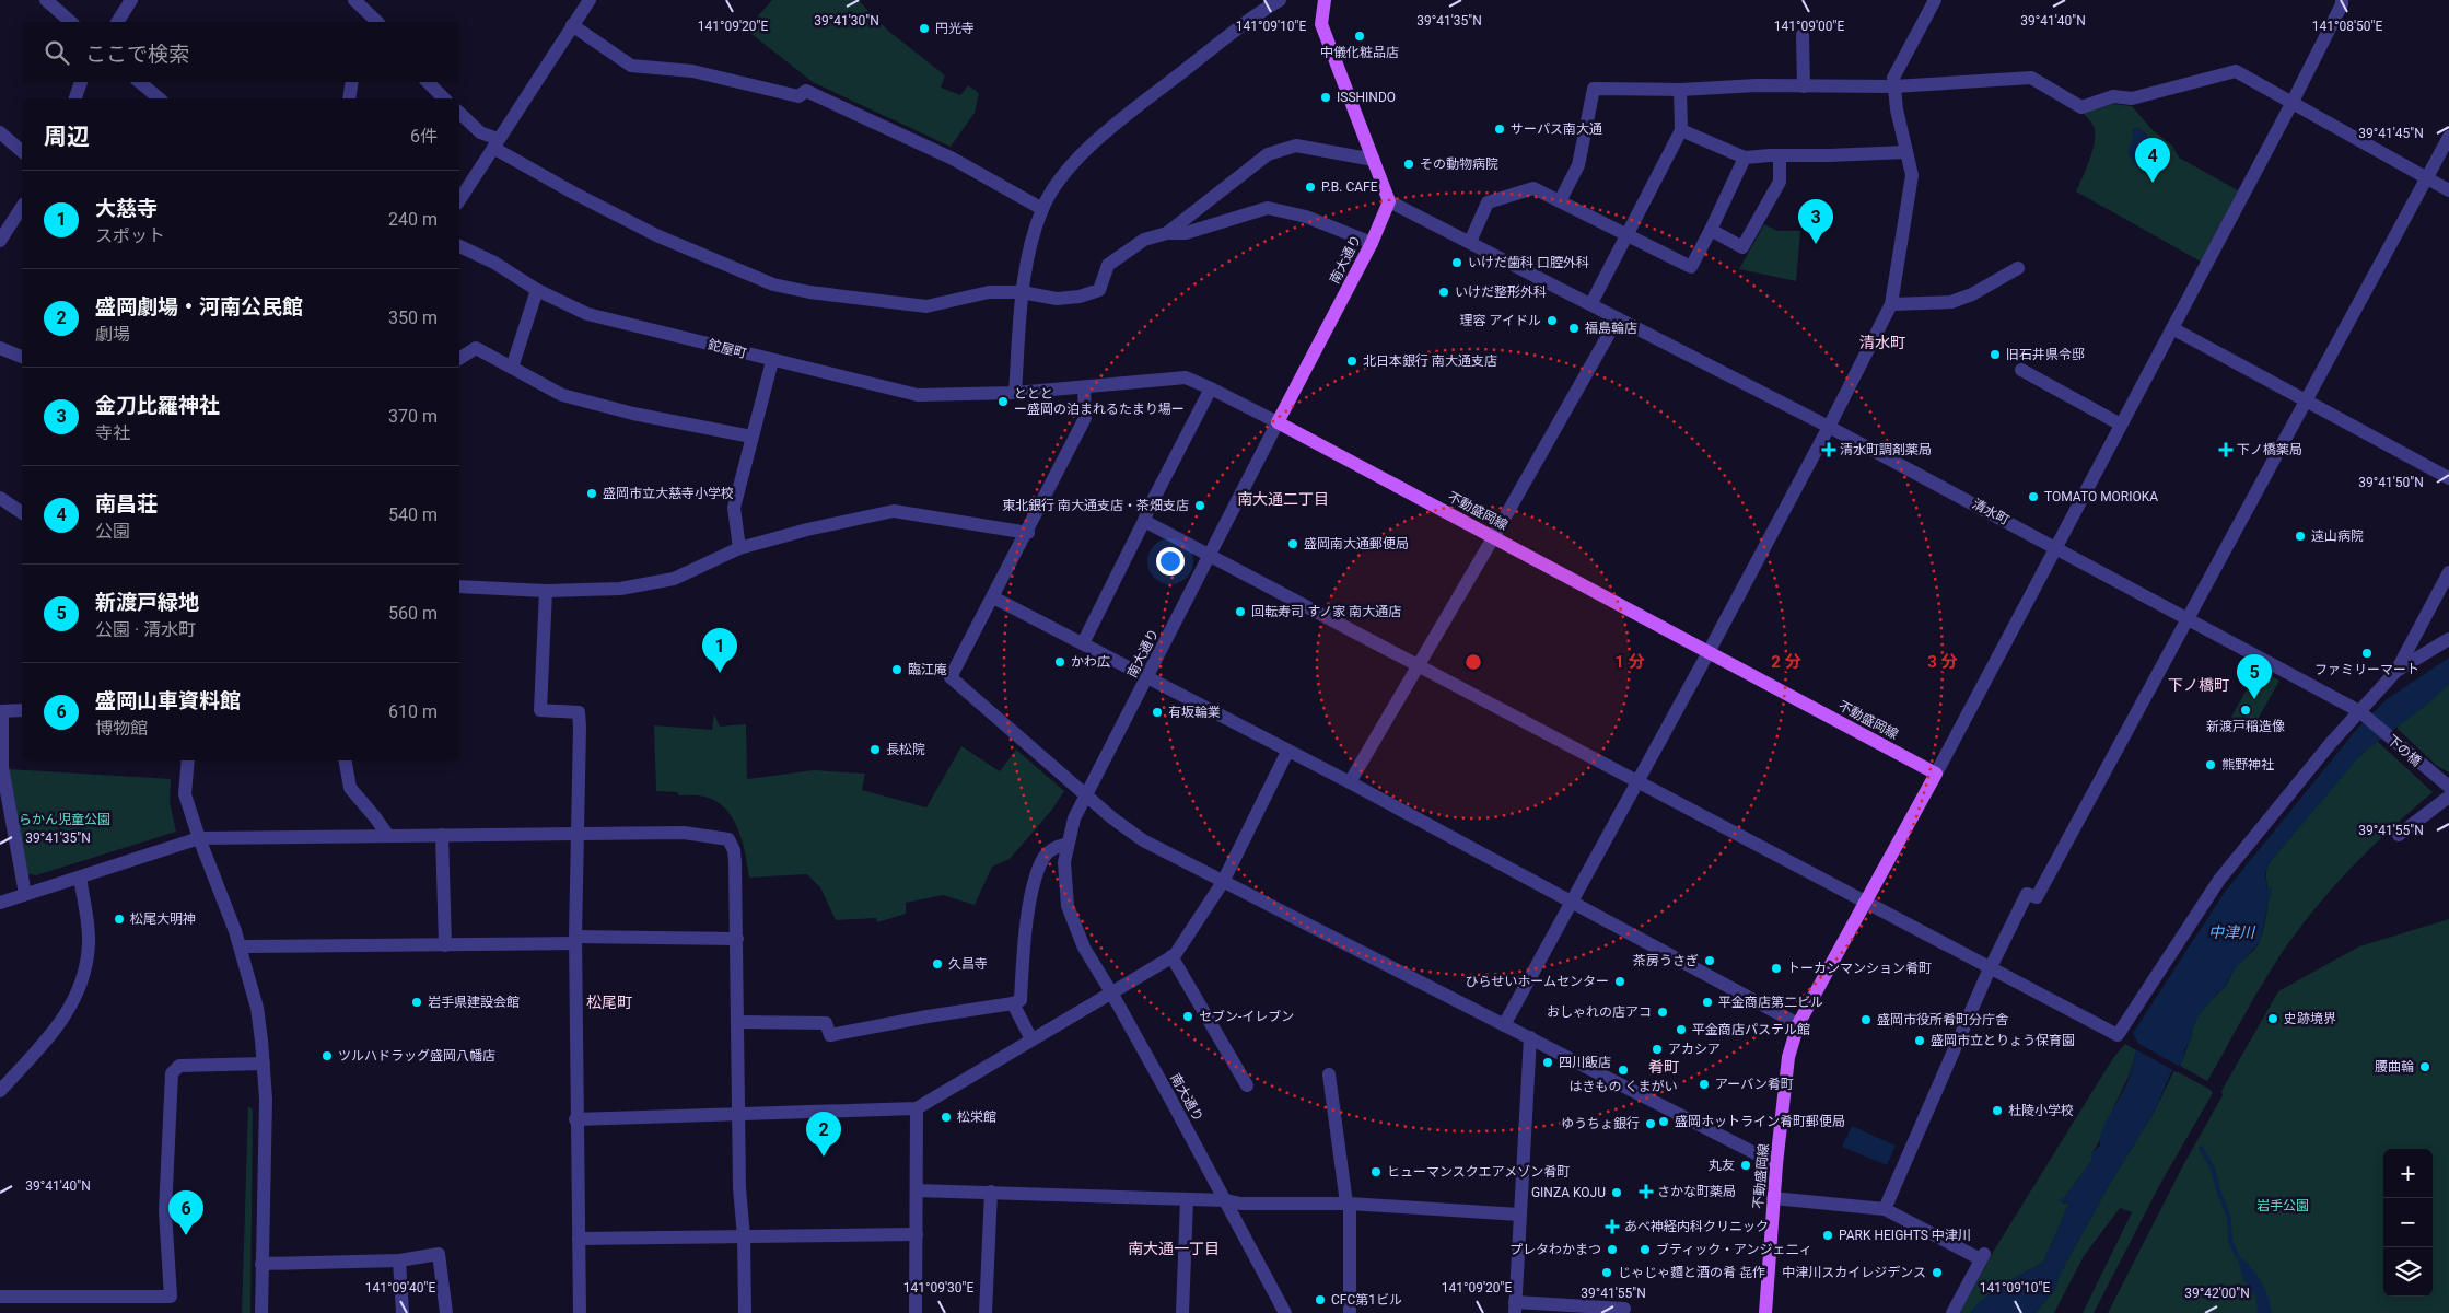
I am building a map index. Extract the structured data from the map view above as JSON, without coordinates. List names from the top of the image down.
{
  "streets": {
    "main road": ["南大通り", "不動盛岡線"],
    "street": ["鉈屋町", "清水町", "下の橋"]
  },
  "crossings": [
    ["南大通り", "鉈屋町"],
    ["南大通り", "不動盛岡線"],
    ["南大通り", "清水町"],
    ["鉈屋町", "不動盛岡線"],
    ["清水町", "下の橋"]
  ],
  "districts": [
    "清水町",
    "南大通二丁目",
    "下ノ橋町",
    "松尾町",
    "肴町",
    "南大通一丁目"
  ],
  "water": ["中津川"],
  "parks": ["らかん児童公園", "岩手公園"],
  "places": {
    "other": [
      "円光寺",
      "中儀化粧品店",
      "ISSHINDO",
      "サーパス南大通",
      "その動物病院",
      "P.B. CAFE",
      "いけだ歯科 口腔外科",
      "いけだ整形外科",
      "理容 アイドル",
      "福島輪店",
      "旧石井県令邸",
      "北日本銀行 南大通支店",
      "ととと ー盛岡の泊まれるたまり場ー",
      "盛岡市立大慈寺小学校",
      "TOMATO MORIOKA",
      "東北銀行 南大通支店・茶畑支店",
      "遠山病院",
      "盛岡南大通郵便局",
      "回転寿司 すノ家 南大通店",
      "ファミリーマート",
      "かわ広",
      "臨江庵",
      "新渡戸稲造像",
      "有坂輪業",
      "長松院",
      "熊野神社",
      "松尾大明神",
      "茶房うさぎ",
      "久昌寺",
      "トーカンマンション肴町",
      "ひらせいホームセンター",
      "岩手県建設会館",
      "平金商店第二ビル",
      "おしゃれの店アコ",
      "セブン-イレブン",
      "史跡境界",
      "盛岡市役所肴町分庁舎",
      "平金商店パステル館",
      "盛岡市立とりょう保育園",
      "アカシア",
      "ツルハドラッグ盛岡八幡店",
      "四川飯店",
      "腰曲輪",
      "はきもの くまがい",
      "アーバン肴町",
      "杜陵小学校",
      "松栄館",
      "盛岡ホットライン肴町郵便局",
      "ゆうちょ銀行",
      "丸友",
      "ヒューマンスクエアメゾン肴町",
      "GINZA KOJU",
      "PARK HEIGHTS 中津川",
      "プレタわかまつ",
      "ブティック・アンジェ二ィ",
      "じゃじゃ麵と酒の肴 㐂作",
      "中津川スカイレジデンス",
      "CFC第1ビル"
    ],
    "health": [
      "清水町調剤薬局",
      "下ノ橋薬局",
      "さかな町薬局",
      "あべ神経内科クリニック"
    ]
  },
  "page": {
    "search": "ここで検索",
    "heading": ["周辺", "6件"],
    "pins": [
      "4",
      "3",
      "1",
      "5",
      "2",
      "6"
    ],
    "list": [
      {
        "mark": "1",
        "name": "大慈寺",
        "note": "スポット",
        "value": "240 m"
      },
      {
        "mark": "2",
        "name": "盛岡劇場・河南公民館",
        "note": "劇場",
        "value": "350 m"
      },
      {
        "mark": "3",
        "name": "金刀比羅神社",
        "note": "寺社",
        "value": "370 m"
      },
      {
        "mark": "4",
        "name": "南昌荘",
        "note": "公園",
        "value": "540 m"
      },
      {
        "mark": "5",
        "name": "新渡戸緑地",
        "note": "公園 · 清水町",
        "value": "560 m"
      },
      {
        "mark": "6",
        "name": "盛岡山車資料館",
        "note": "博物館",
        "value": "610 m"
      }
    ],
    "map_buttons": ["+", "−"]
  },
  "coordinates": [
    "39°41'35\"N",
    "39°41'30\"N",
    "39°41'40\"N",
    "141°09'20\"E",
    "141°09'10\"E",
    "141°09'00\"E",
    "141°08'50\"E",
    "39°41'45\"N",
    "39°41'50\"N",
    "39°41'55\"N",
    "141°09'40\"E",
    "141°09'30\"E",
    "39°42'00\"N"
  ],
  "rings": ["1 分", "2 分", "3 分"]
}
